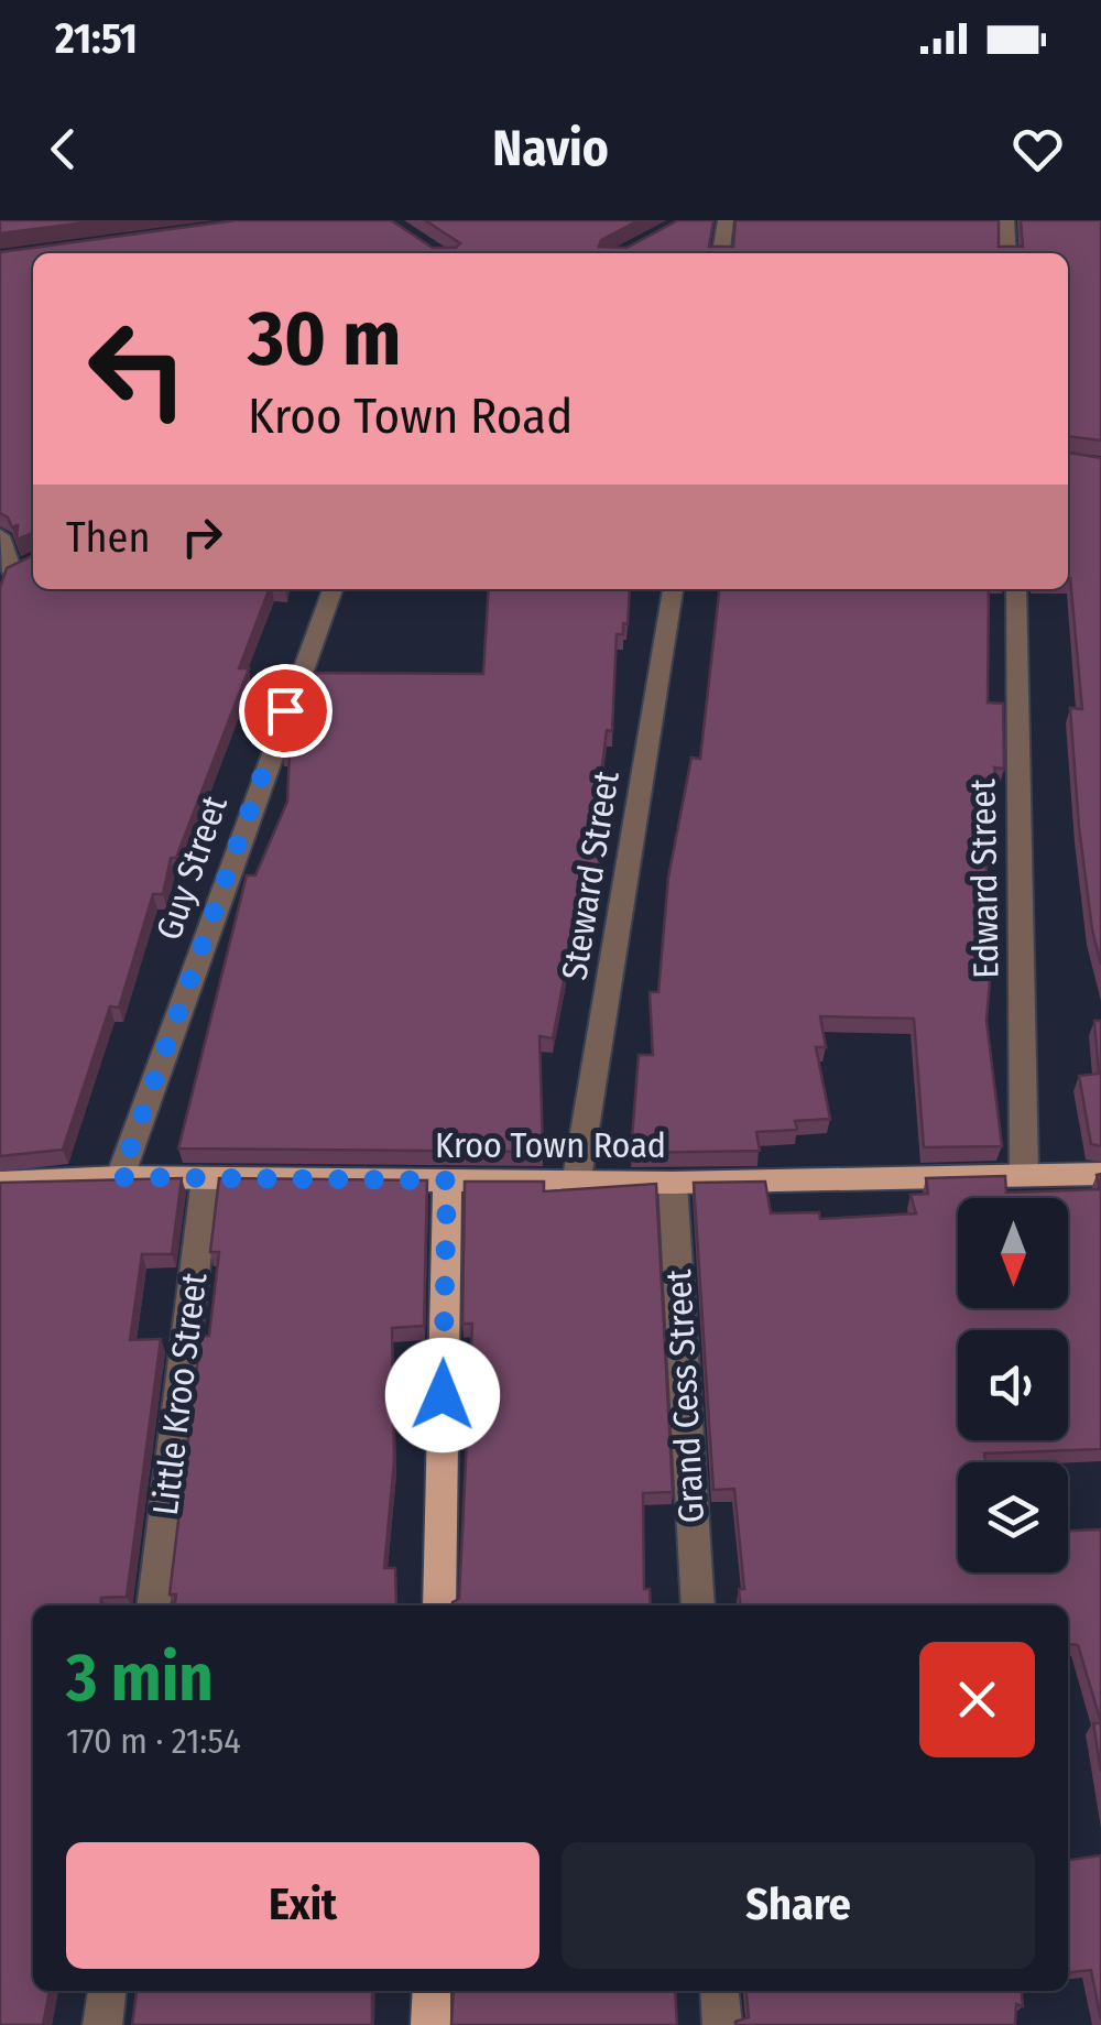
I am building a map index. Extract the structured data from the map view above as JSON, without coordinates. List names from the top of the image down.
{
  "streets": {
    "main road": ["Kroo Town Road"],
    "street": [
      "Guy Street",
      "Steward Street",
      "Edward Street",
      "Little Kroo Street",
      "Grand Cess Street"
    ]
  },
  "crossings": [
    ["Guy Street", "Kroo Town Road"],
    ["Steward Street", "Kroo Town Road"],
    ["Edward Street", "Kroo Town Road"],
    ["Kroo Town Road", "Little Kroo Street"],
    ["Kroo Town Road", "Grand Cess Street"]
  ],
  "north": "bottom",
  "page": {
    "status": "21:51",
    "header": "Navio",
    "turn": ["30 m", "Kroo Town Road"],
    "then": "Then",
    "heading": ["3 min", "170 m · 21:54"],
    "buttons": ["Exit", "Share"]
  }
}
